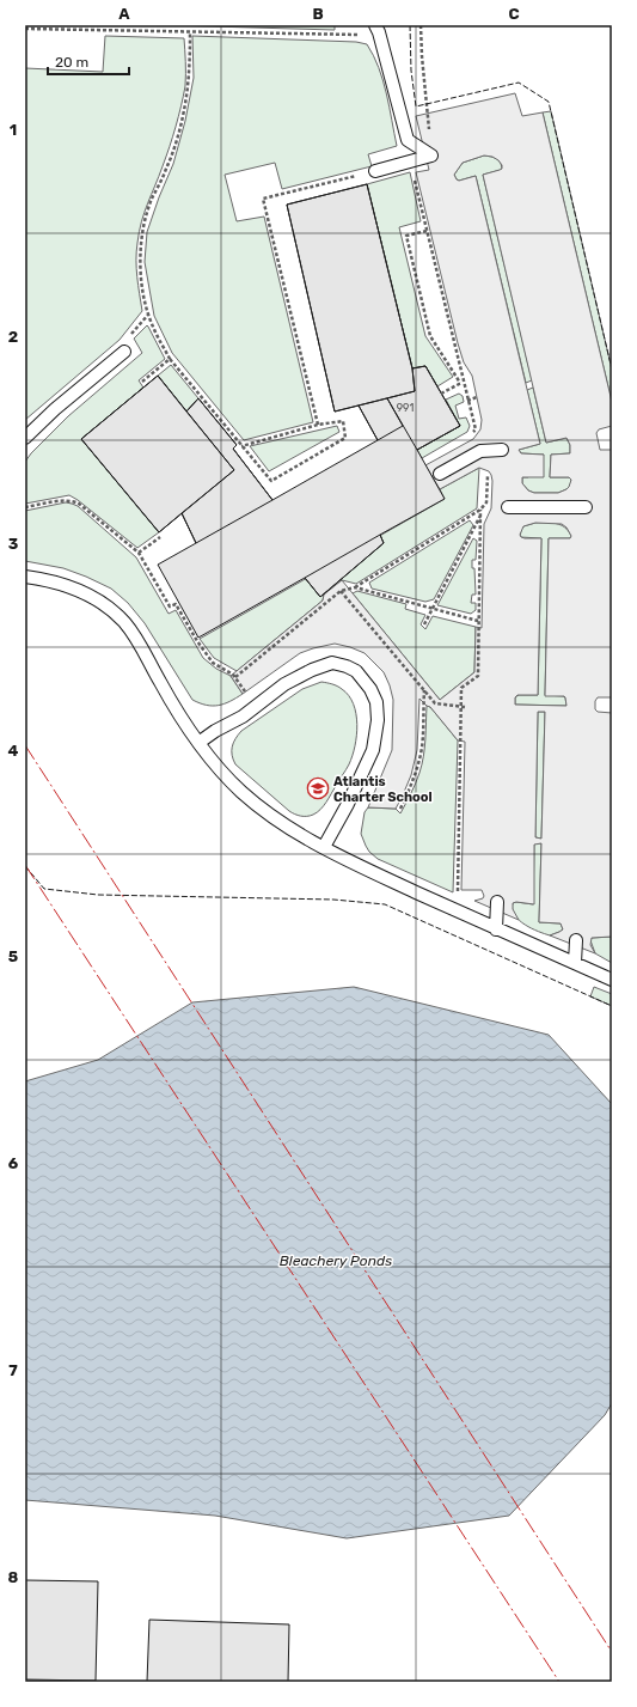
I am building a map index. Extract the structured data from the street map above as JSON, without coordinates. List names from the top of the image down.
{
  "water": ["Bleachery Ponds"],
  "places": {
    "school or university": ["Atlantis Charter School"]
  },
  "house_numbers": ["991"],
  "scale_bar": "20 m",
  "grid": {
    "columns": ["A", "B", "C"],
    "rows": [
      "1",
      "2",
      "3",
      "4",
      "5",
      "6",
      "7",
      "8"
    ]
  }
}
